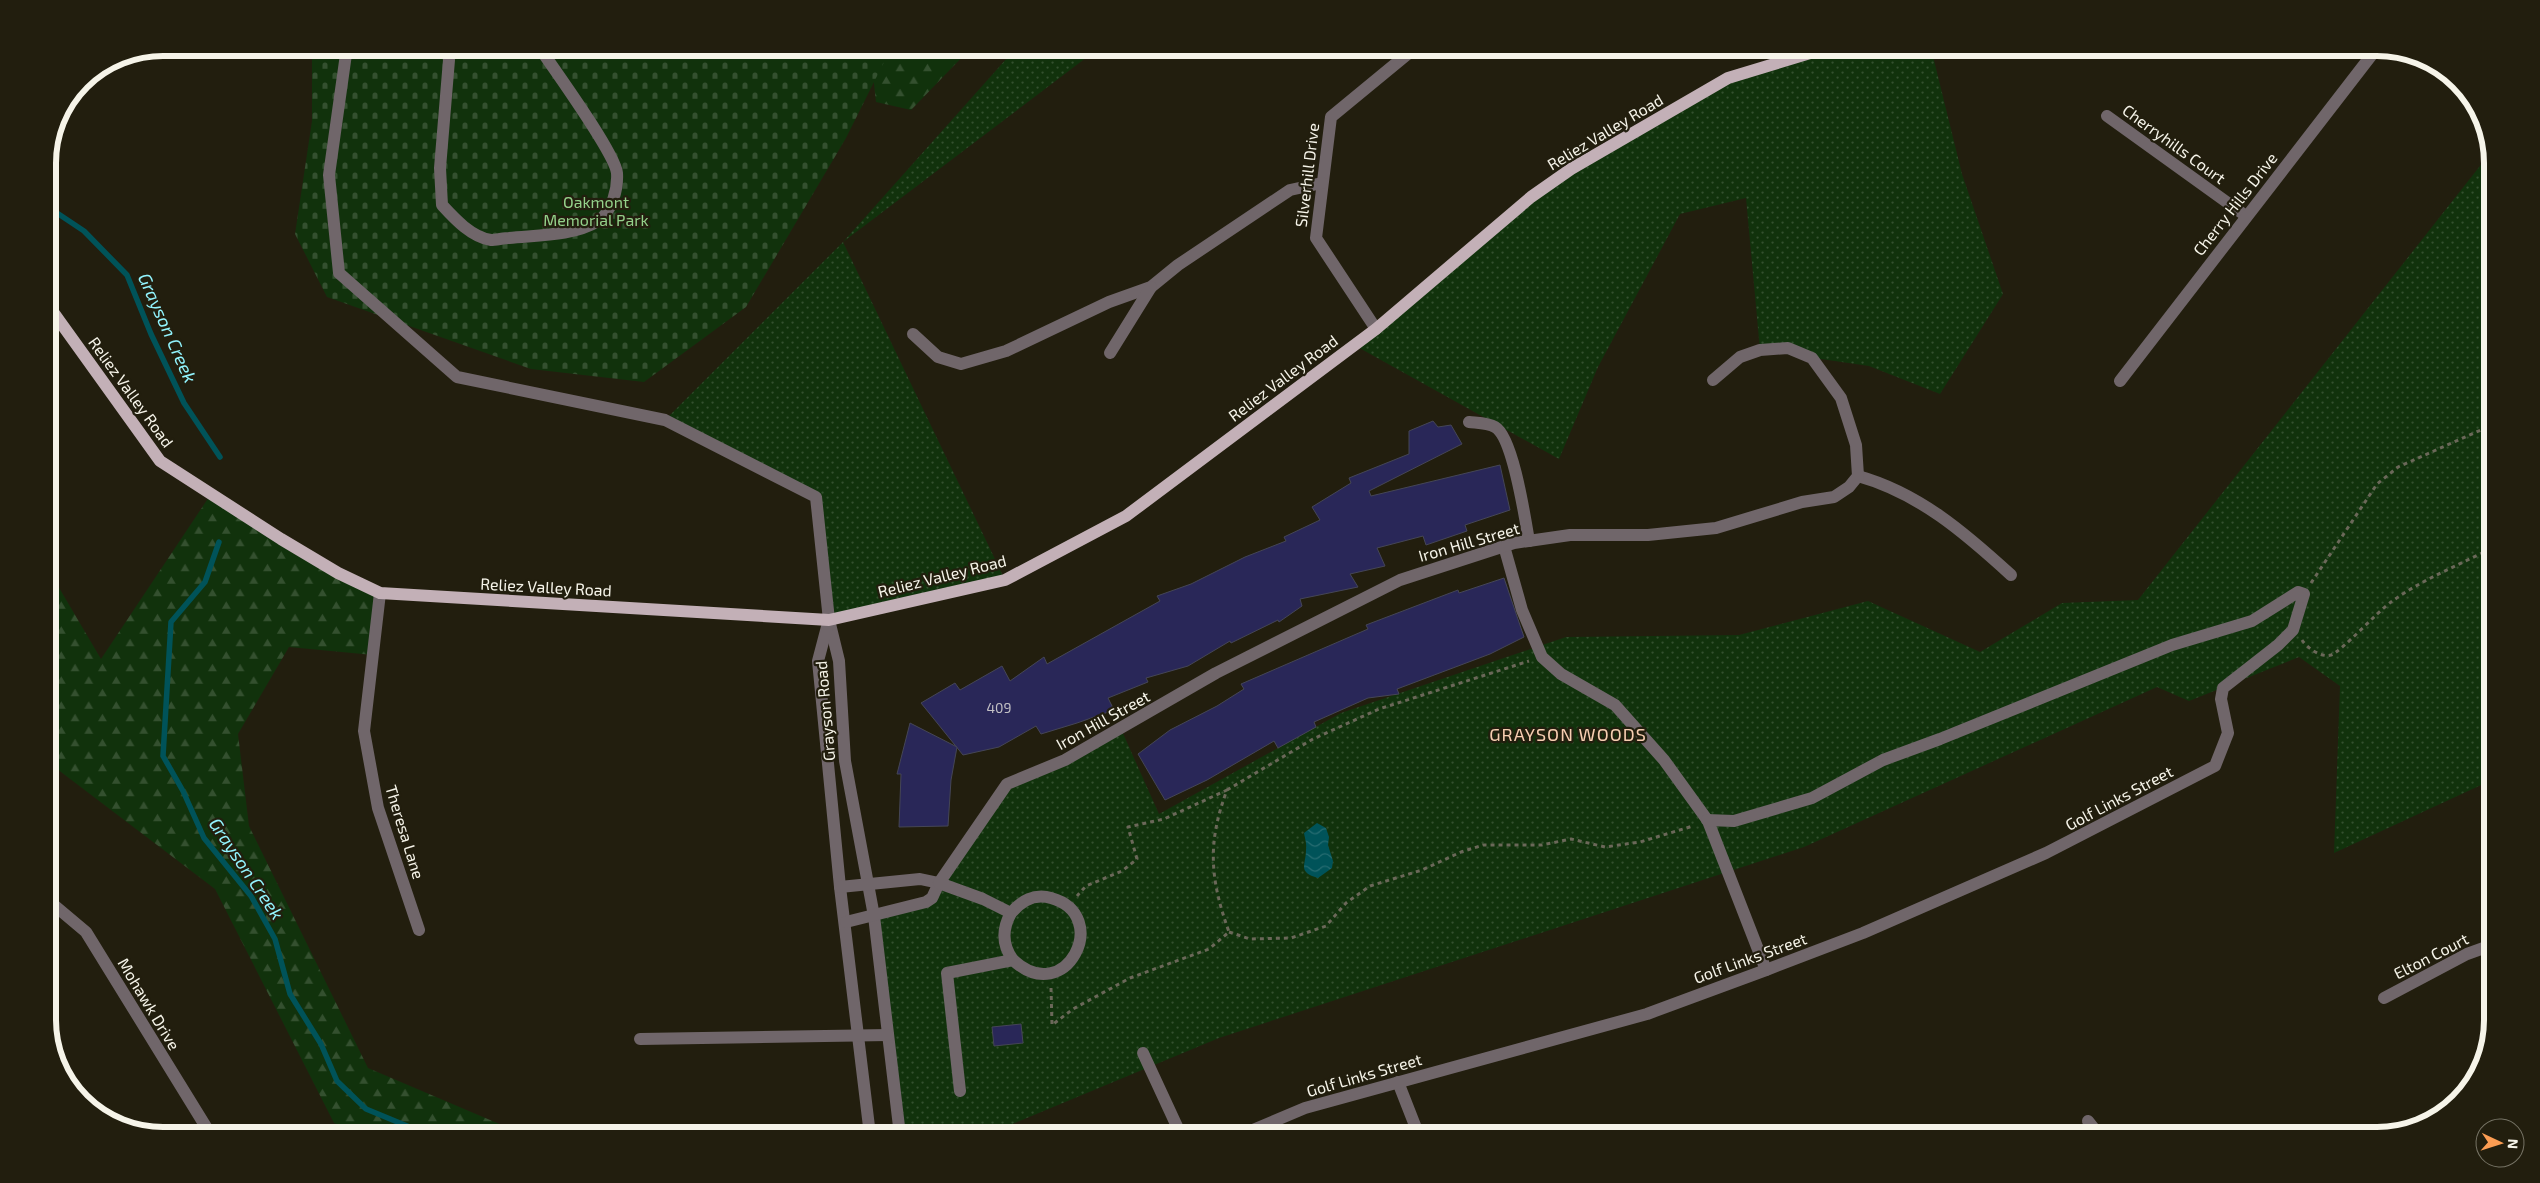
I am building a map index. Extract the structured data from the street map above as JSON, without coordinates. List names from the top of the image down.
{
  "streets": {
    "main road": ["Reliez Valley Road"],
    "street": [
      "Cherryhills Court",
      "Silverhill Drive",
      "Cherry Hills Drive",
      "Iron Hill Street",
      "Grayson Road",
      "Golf Links Street",
      "Theresa Lane",
      "Elton Court",
      "Mohawk Drive"
    ]
  },
  "crossings": [
    ["Reliez Valley Road", "Silverhill Drive"],
    ["Reliez Valley Road", "Grayson Road"],
    ["Reliez Valley Road", "Theresa Lane"],
    ["Cherryhills Court", "Cherry Hills Drive"],
    ["Iron Hill Street", "Grayson Road"]
  ],
  "districts": ["GRAYSON WOODS"],
  "water": ["Grayson Creek"],
  "parks": ["Oakmont Memorial Park"],
  "house_numbers": ["409"],
  "north": "right"
}
